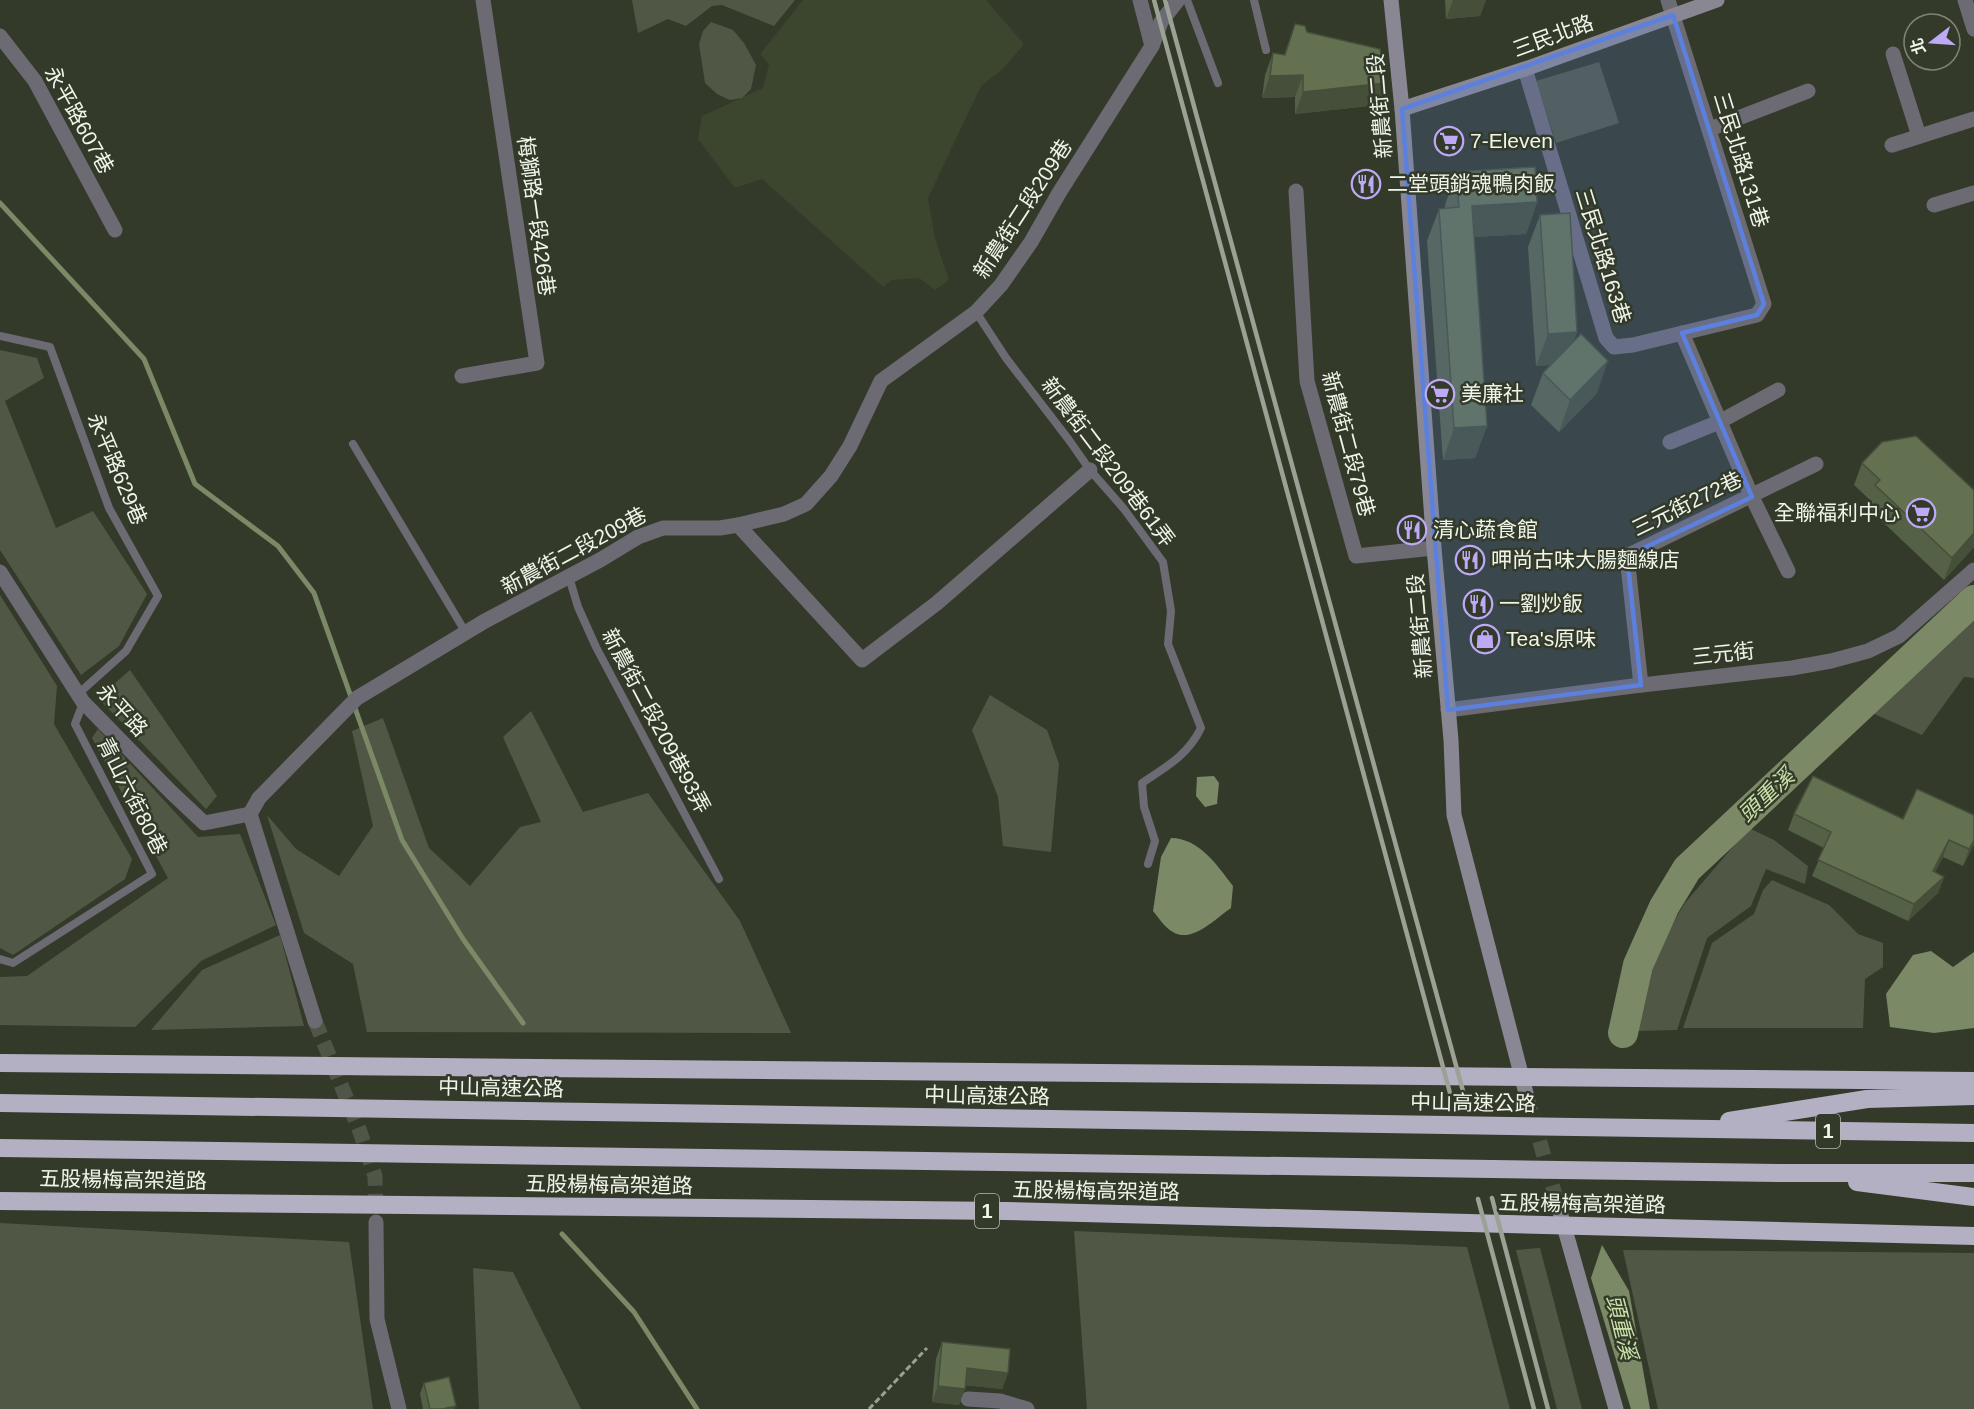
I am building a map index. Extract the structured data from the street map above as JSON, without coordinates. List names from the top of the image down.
{
  "streets": {
    "highway": ["中山高速公路", "1", "五股楊梅高架道路"],
    "street": [
      "三民北路",
      "新農街二段",
      "永平路607巷",
      "三民北路131巷",
      "新農街二段209巷",
      "梅獅路一段426巷",
      "三民北路163巷",
      "新農街二段79巷",
      "三元街272巷",
      "三元街",
      "永平路"
    ],
    "lane": [
      "新農街二段209巷61弄",
      "永平路629巷",
      "新農街二段209巷93弄",
      "青山六街80巷"
    ]
  },
  "crossings": [
    ["三民北路", "新農街二段"],
    ["三民北路", "三民北路131巷"],
    ["三民北路", "三民北路163巷"],
    ["新農街二段", "新農街二段79巷"],
    ["新農街二段", "三元街"],
    ["三民北路131巷", "三民北路163巷"],
    ["新農街二段209巷", "新農街二段209巷61弄"],
    ["新農街二段209巷", "永平路"],
    ["新農街二段209巷", "新農街二段209巷93弄"],
    ["永平路629巷", "永平路"],
    ["永平路629巷", "青山六街80巷"],
    ["三元街272巷", "三元街"],
    ["永平路", "青山六街80巷"]
  ],
  "water": ["頭重溪"],
  "places": {
    "supermarket": ["7-Eleven", "美廉社", "全聯福利中心"],
    "restaurant": [
      "二堂頭銷魂鴨肉飯",
      "清心蔬食館",
      "呷尚古味大腸麵線店",
      "一劉炒飯"
    ],
    "shop": ["Tea's原味"]
  },
  "north": "left"
}
